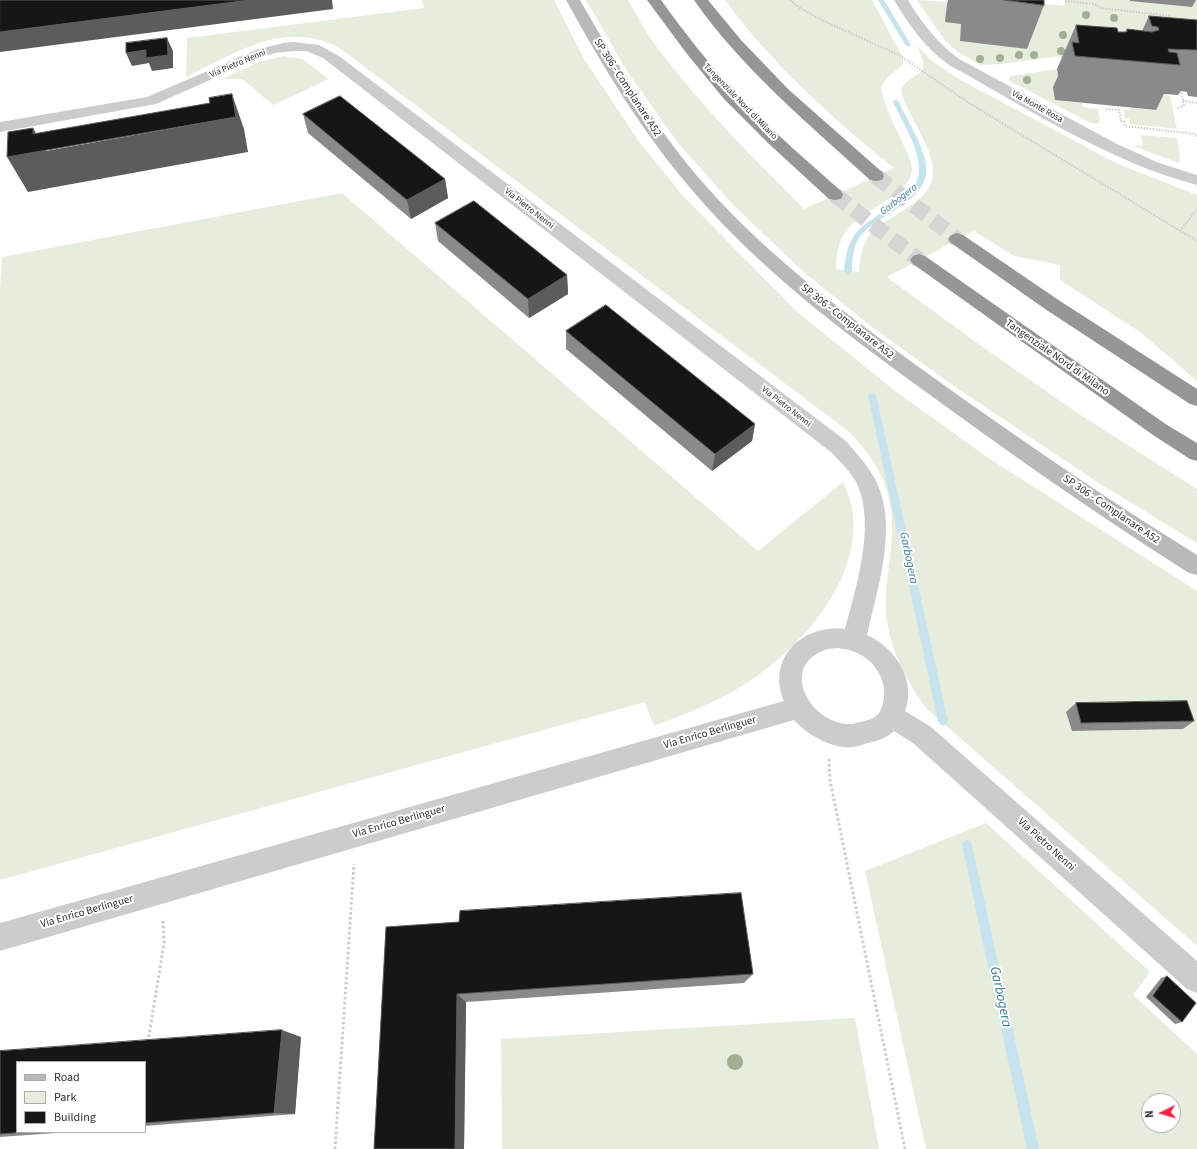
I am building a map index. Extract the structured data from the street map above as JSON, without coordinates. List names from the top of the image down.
{
  "streets": {
    "highway": ["Tangenziale Nord di Milano"],
    "main road": ["SP 306 - Complanare A52"],
    "street": ["Via Pietro Nenni", "Via Monte Rosa", "Via Enrico Berlinguer"]
  },
  "crossings": [
    ["Via Pietro Nenni", "Via Enrico Berlinguer"]
  ],
  "water": ["Garbogera"],
  "legend": ["Road", "Park", "Building"],
  "north": "left"
}
